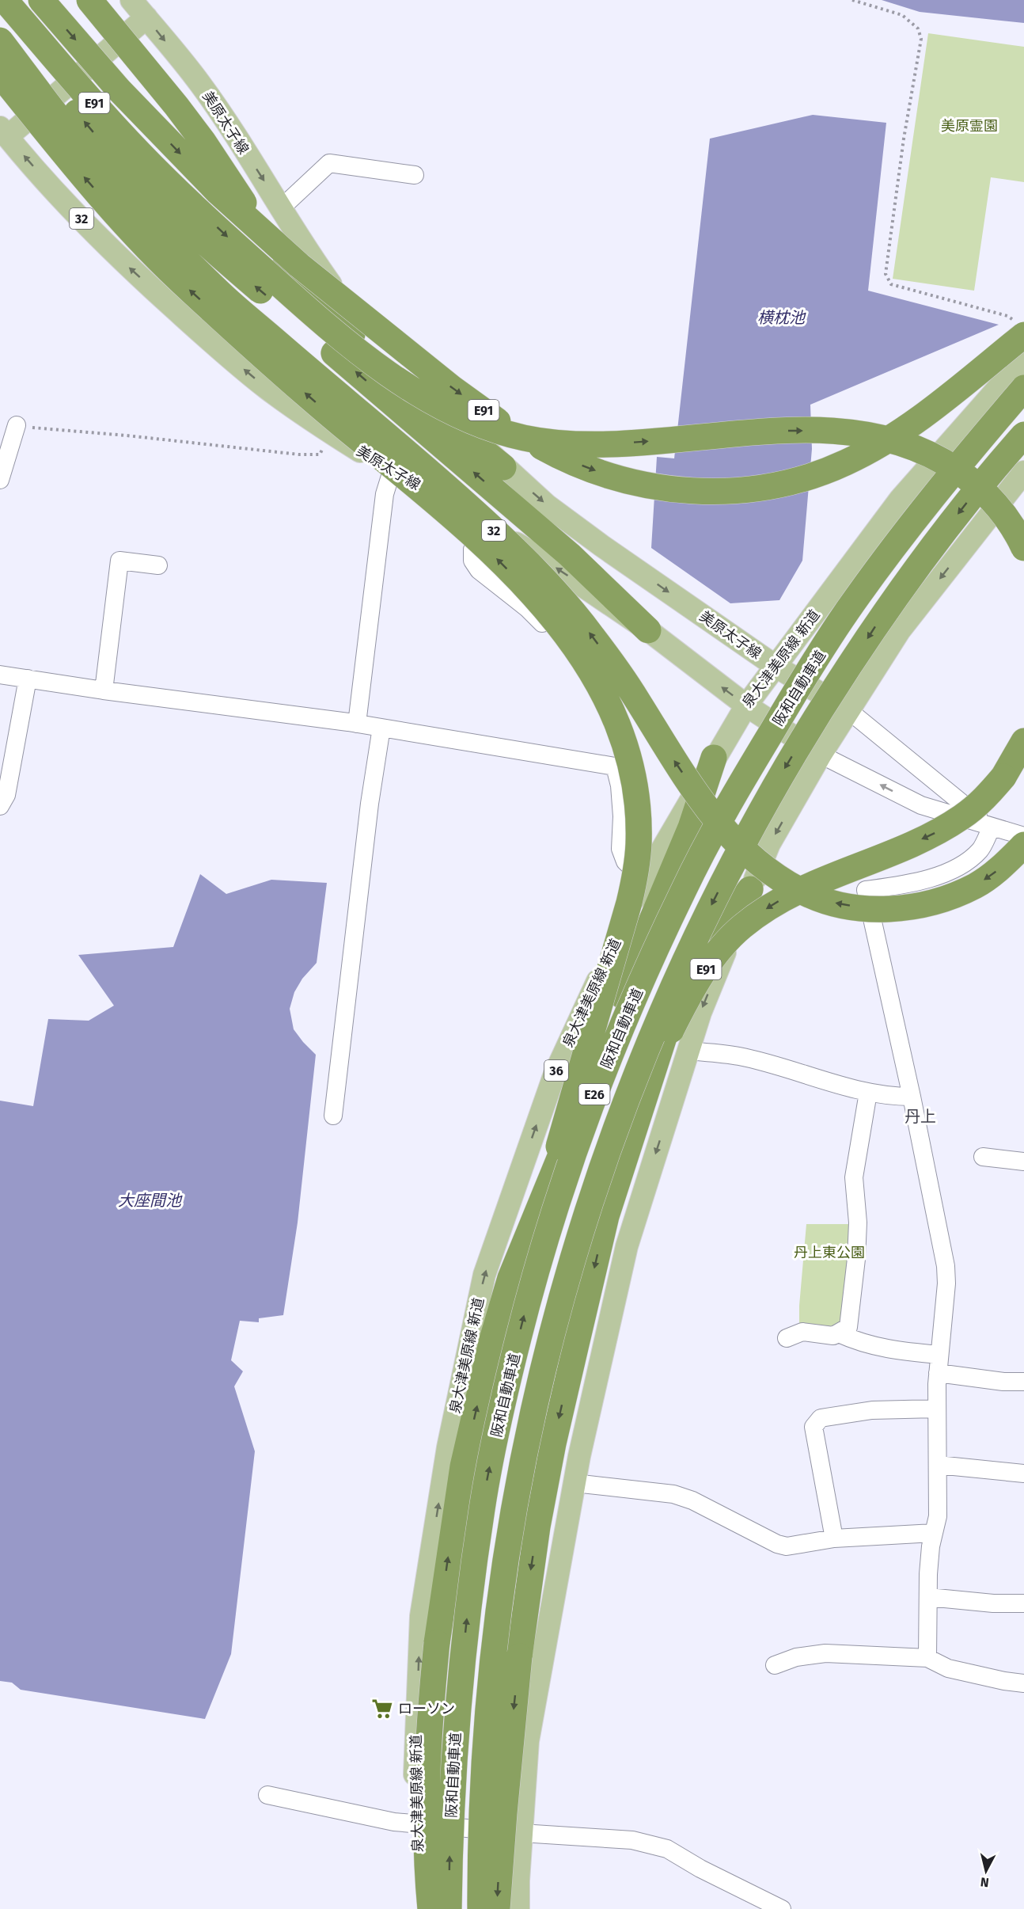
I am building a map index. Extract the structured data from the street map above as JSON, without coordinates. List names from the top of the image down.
{
  "streets": {
    "highway": ["E91", "阪和自動車道", "E26"],
    "main road": [
      "美原太子線",
      "32",
      "泉大津美原線 新道",
      "36"
    ]
  },
  "crossings": [
    ["E91", "阪和自動車道"],
    ["美原太子線", "泉大津美原線 新道"]
  ],
  "districts": ["丹上"],
  "water": ["横枕池", "大座間池"],
  "parks": ["美原霊園", "丹上東公園"],
  "places": {
    "supermarket": ["ローソン"]
  },
  "north": "bottom"
}
